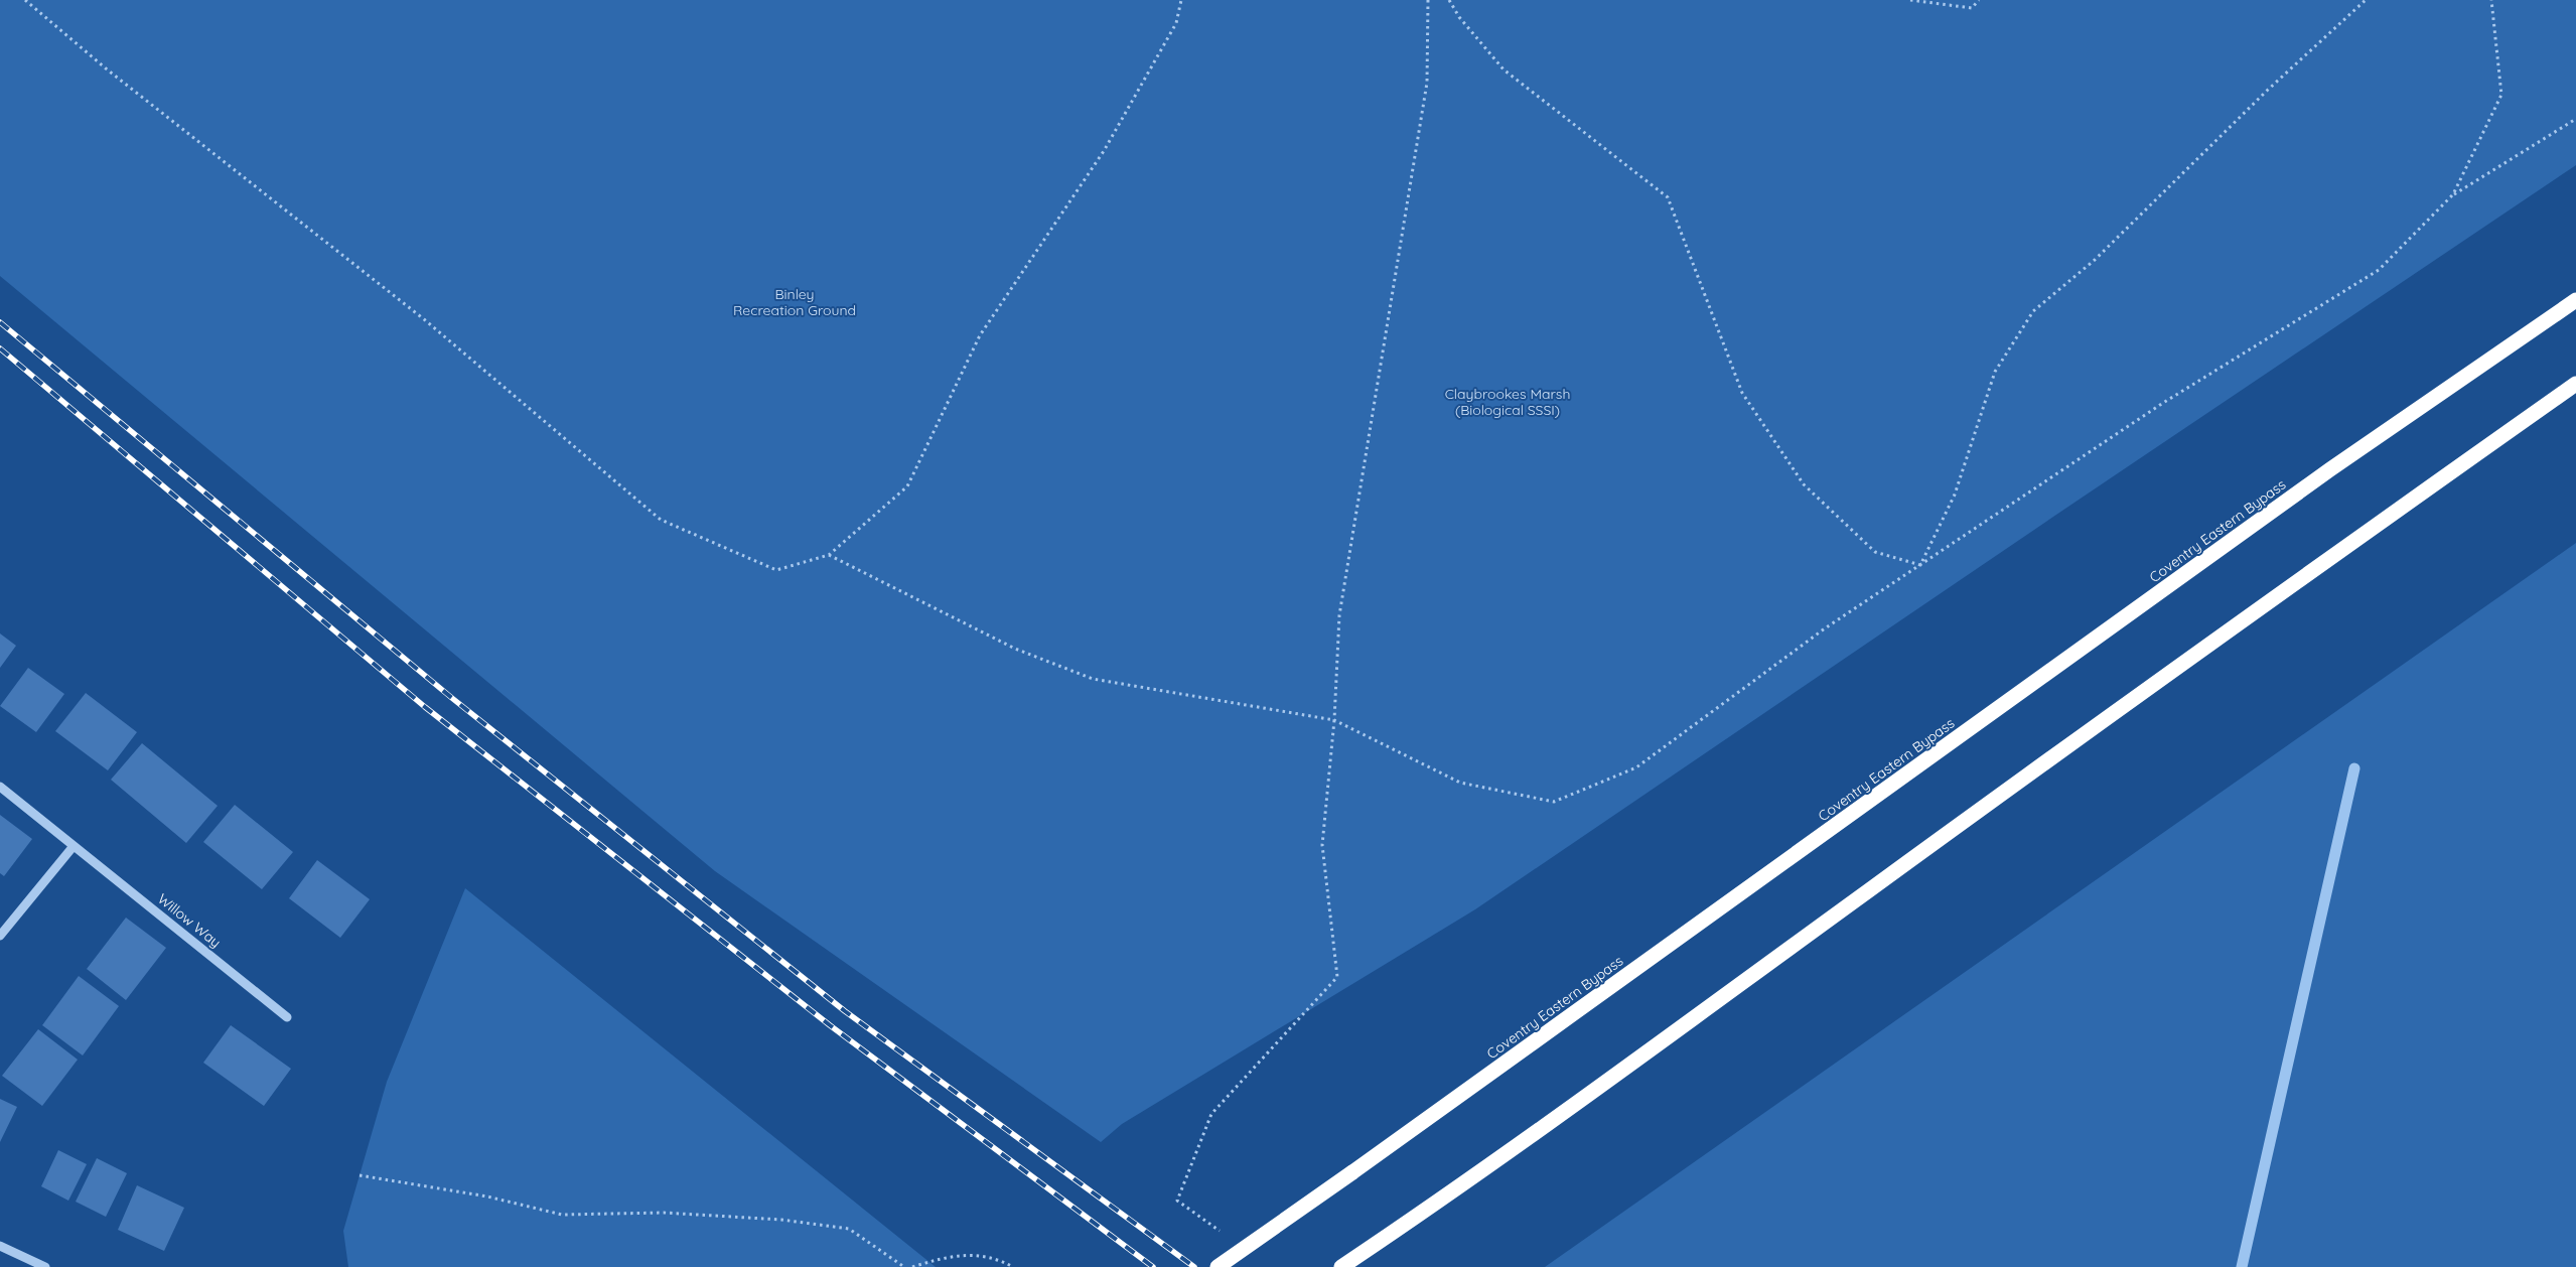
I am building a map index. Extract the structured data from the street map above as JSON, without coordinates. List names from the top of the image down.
{
  "streets": {
    "highway": ["Coventry Eastern Bypass"],
    "street": ["Willow Way"]
  },
  "parks": ["Binley Recreation Ground", "Claybrookes Marsh (Biological SSSI)"]
}
